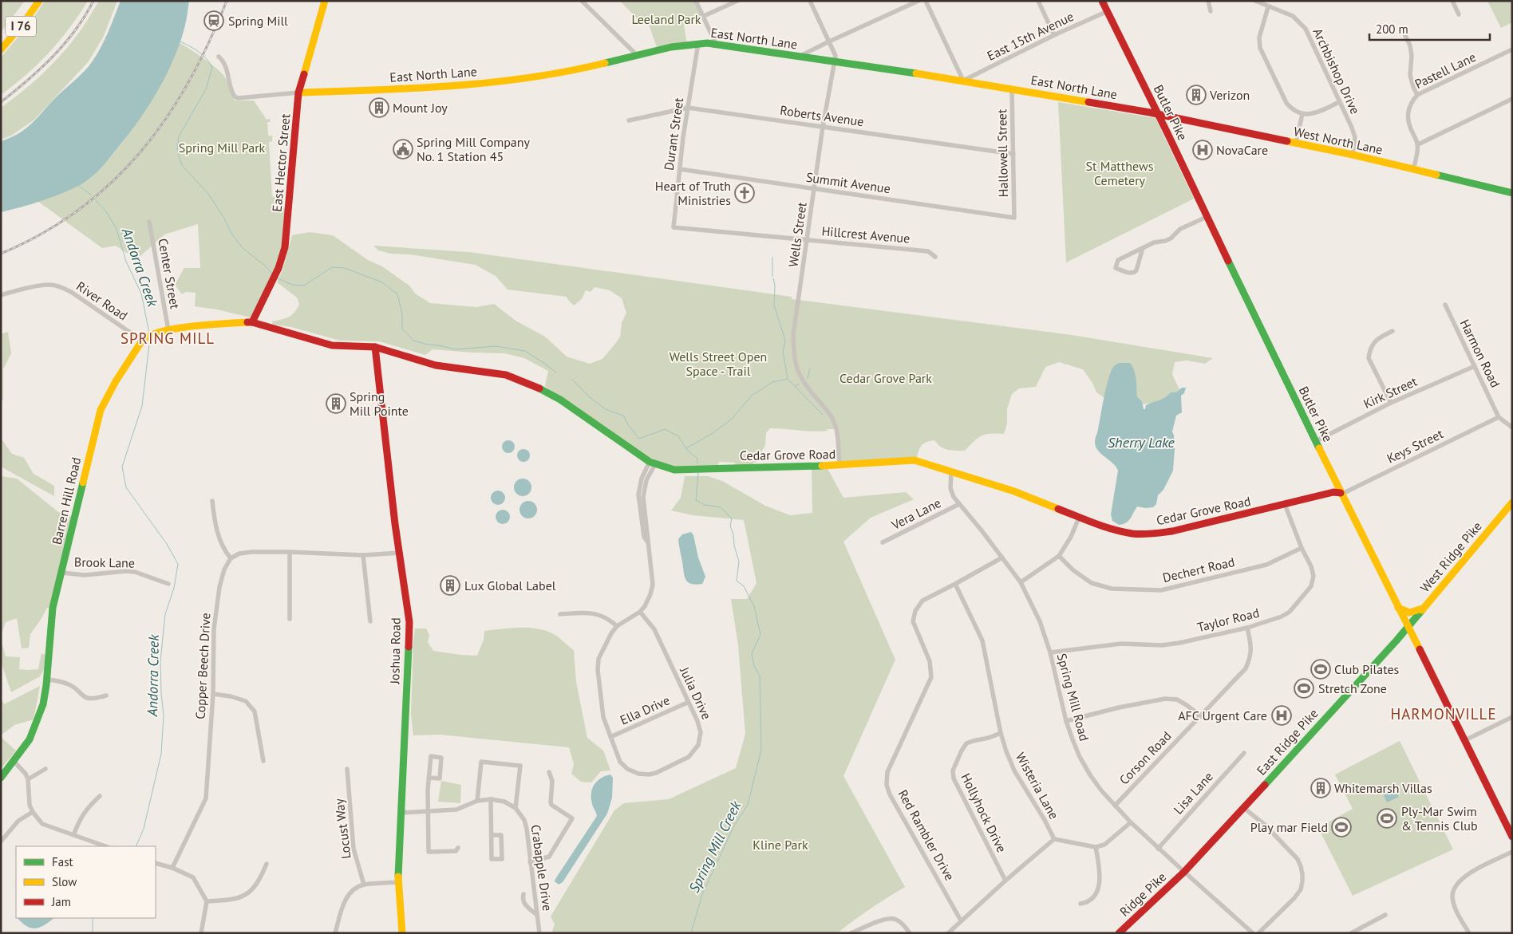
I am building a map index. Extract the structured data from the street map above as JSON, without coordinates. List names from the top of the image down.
{
  "streets": {
    "main road": [
      "I 76",
      "East North Lane",
      "Butler Pike",
      "West North Lane",
      "East Hector Street",
      "Cedar Grove Road",
      "Barren Hill Road",
      "West Ridge Pike",
      "Joshua Road",
      "East Ridge Pike",
      "Ridge Pike"
    ],
    "street": [
      "East 15th Avenue",
      "Pastell Lane",
      "Archbishop Drive",
      "Roberts Avenue",
      "Durant Street",
      "Hallowell Street",
      "Summit Avenue",
      "Wells Street",
      "Hillcrest Avenue",
      "Center Street",
      "River Road",
      "Harmon Road",
      "Kirk Street",
      "Keys Street",
      "Vera Lane",
      "Brook Lane",
      "Dechert Road",
      "Taylor Road",
      "Copper Beech Drive",
      "Julia Drive",
      "Spring Mill Road",
      "Ella Drive",
      "Corson Road",
      "Wisteria Lane",
      "Lisa Lane",
      "Hollyhock Drive",
      "Locust Way",
      "Red Rambler Drive",
      "Crabapple Drive"
    ]
  },
  "crossings": [
    ["East 15th Avenue", "East North Lane"],
    ["East 15th Avenue", "Butler Pike"],
    ["East North Lane", "Butler Pike"],
    ["East North Lane", "Durant Street"],
    ["East North Lane", "West North Lane"],
    ["East North Lane", "Hallowell Street"],
    ["East North Lane", "East Hector Street"],
    ["East North Lane", "Wells Street"],
    ["Archbishop Drive", "West North Lane"],
    ["Butler Pike", "West North Lane"],
    ["Butler Pike", "Kirk Street"],
    ["Butler Pike", "Keys Street"],
    ["Butler Pike", "Cedar Grove Road"],
    ["Butler Pike", "West Ridge Pike"],
    ["Butler Pike", "East Ridge Pike"],
    ["Roberts Avenue", "Durant Street"],
    ["Roberts Avenue", "Hallowell Street"],
    ["Roberts Avenue", "Wells Street"],
    ["Durant Street", "Summit Avenue"],
    ["Durant Street", "Hillcrest Avenue"],
    ["Hallowell Street", "Summit Avenue"],
    ["East Hector Street", "Cedar Grove Road"],
    ["East Hector Street", "Barren Hill Road"],
    ["Summit Avenue", "Wells Street"],
    ["Wells Street", "Hillcrest Avenue"],
    ["Wells Street", "Cedar Grove Road"],
    ["Center Street", "Barren Hill Road"],
    ["River Road", "Barren Hill Road"],
    ["Harmon Road", "Kirk Street"],
    ["Harmon Road", "Keys Street"],
    ["Keys Street", "Cedar Grove Road"],
    ["Cedar Grove Road", "Barren Hill Road"],
    ["Cedar Grove Road", "Taylor Road"],
    ["Cedar Grove Road", "Joshua Road"],
    ["Cedar Grove Road", "Julia Drive"],
    ["Cedar Grove Road", "Spring Mill Road"],
    ["Barren Hill Road", "Brook Lane"],
    ["Vera Lane", "Spring Mill Road"],
    ["West Ridge Pike", "East Ridge Pike"],
    ["Dechert Road", "Taylor Road"],
    ["Taylor Road", "Spring Mill Road"],
    ["Taylor Road", "Corson Road"],
    ["Julia Drive", "Ella Drive"],
    ["Spring Mill Road", "East Ridge Pike"],
    ["Spring Mill Road", "Corson Road"],
    ["Spring Mill Road", "Lisa Lane"],
    ["Spring Mill Road", "Red Rambler Drive"],
    ["Spring Mill Road", "Ridge Pike"],
    ["East Ridge Pike", "Ridge Pike"],
    ["Wisteria Lane", "Hollyhock Drive"],
    ["Wisteria Lane", "Red Rambler Drive"]
  ],
  "districts": ["SPRING MILL", "HARMONVILLE"],
  "water": ["Andorra Creek", "Sherry Lake", "Spring Mill Creek"],
  "parks": [
    "Leeland Park",
    "Spring Mill Park",
    "St Matthews Cemetery",
    "Wells Street Open Space - Trail",
    "Cedar Grove Park",
    "Kline Park"
  ],
  "places": {
    "station": ["Spring Mill"],
    "building": [
      "Verizon",
      "Mount Joy",
      "Spring Mill Pointe",
      "Lux Global Label",
      "Whitemarsh Villas"
    ],
    "public building": ["Spring Mill Company No. 1 Station 45"],
    "hospital": ["NovaCare", "AFC Urgent Care"],
    "church": ["Heart of Truth Ministries"],
    "sports": [
      "Club Pilates",
      "Stretch Zone",
      "Ply-Mar Swim & Tennis Club",
      "Play mar Field"
    ]
  },
  "legend": ["Fast", "Slow", "Jam"],
  "scale_bar": "200 m"
}
